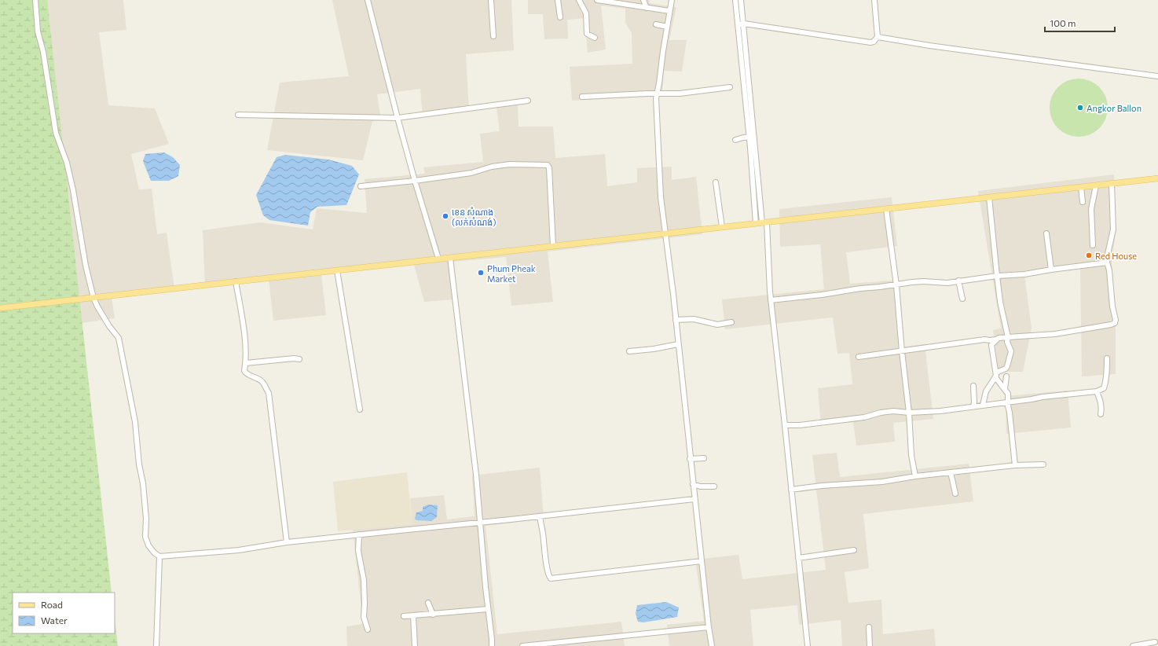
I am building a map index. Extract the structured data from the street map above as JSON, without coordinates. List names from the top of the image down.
{
  "places": [
    "Angkor Ballon",
    "ខេន សំណាង (លក់សំណង់)",
    "Red House",
    "Phum Pheak Market"
  ],
  "legend": ["Road", "Water"],
  "scale_bar": "100 m"
}
